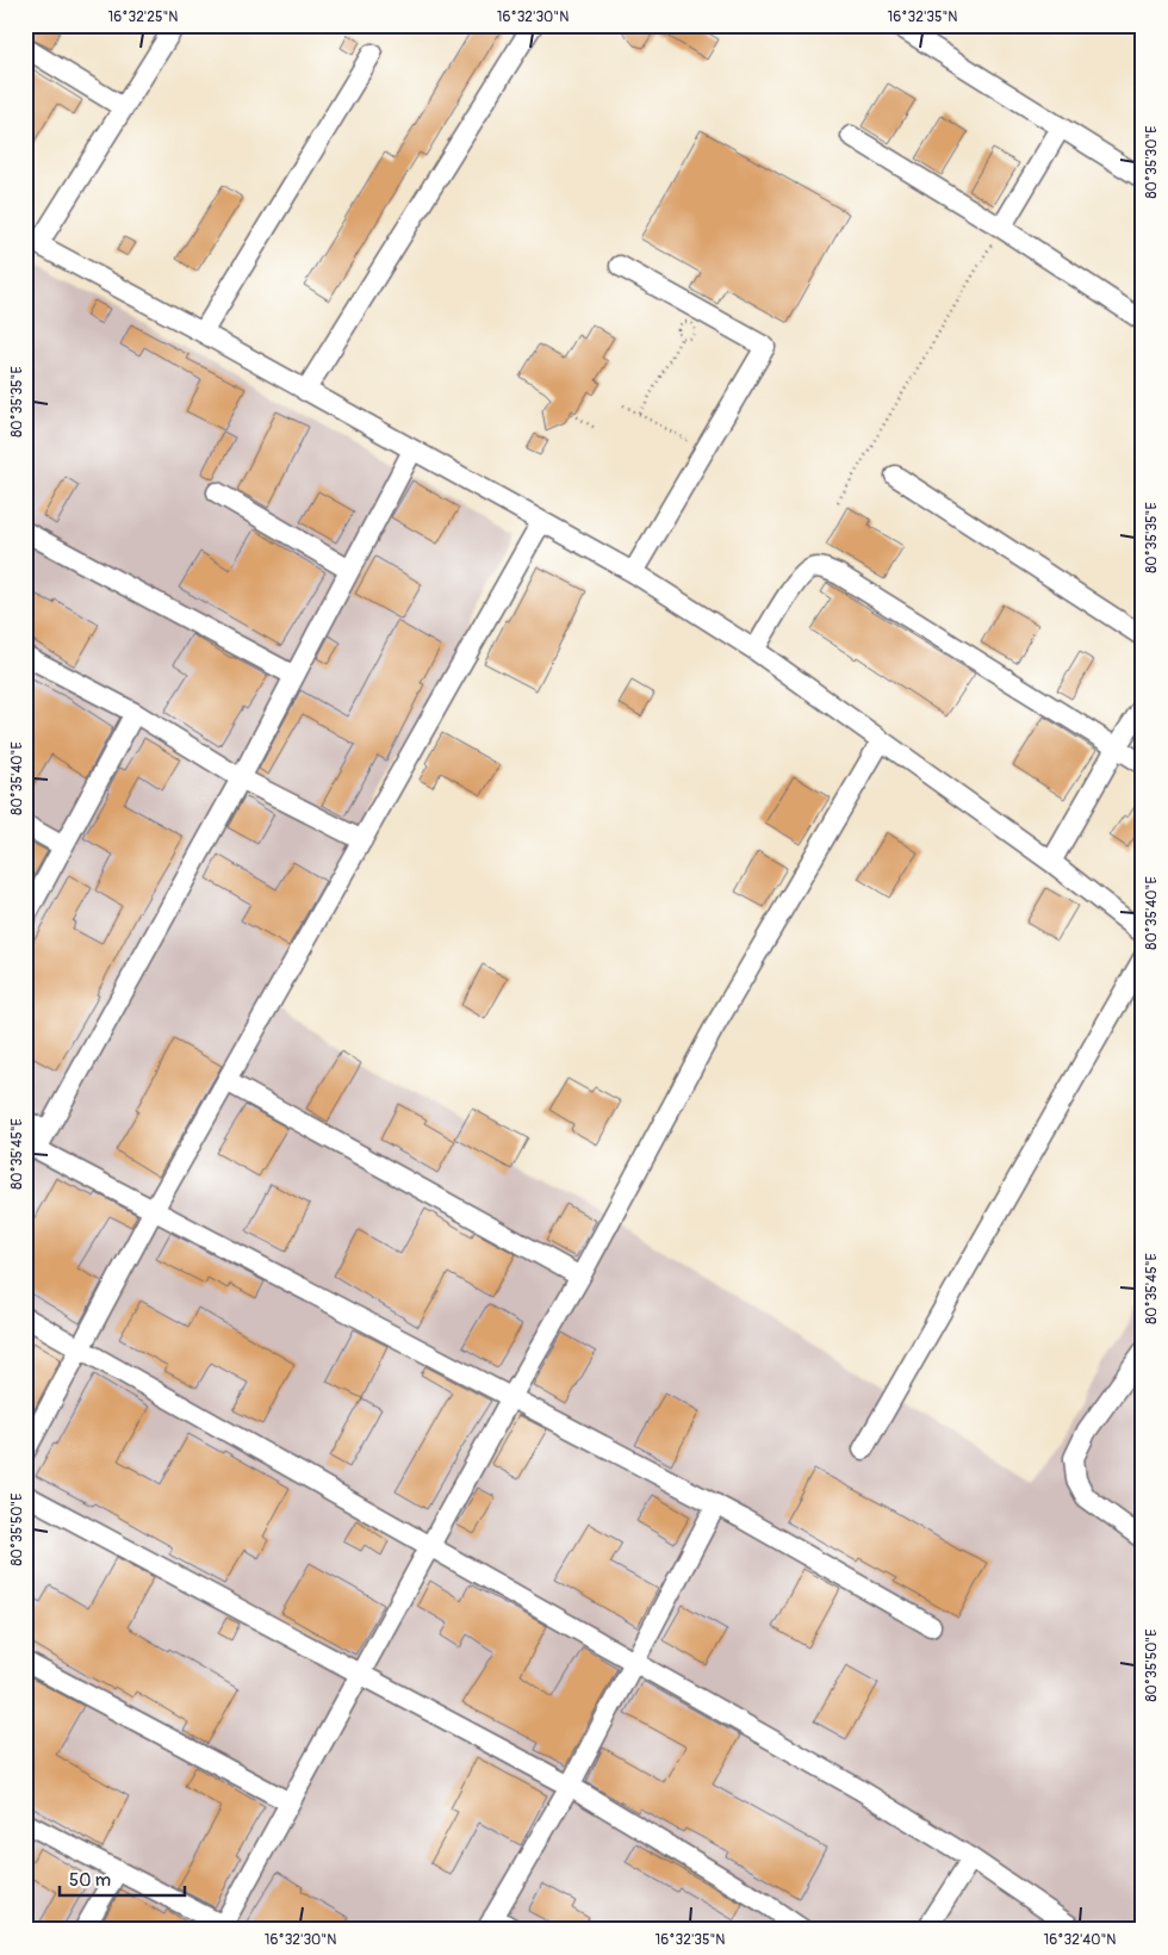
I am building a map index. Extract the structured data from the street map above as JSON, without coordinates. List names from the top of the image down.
{
  "scale_bar": "50 m",
  "coordinates": [
    "16°32'25\"N",
    "16°32'30\"N",
    "16°32'35\"N",
    "80°35'30\"E",
    "80°35'35\"E",
    "80°35'40\"E",
    "80°35'45\"E",
    "80°35'50\"E",
    "16°32'40\"N"
  ]
}
